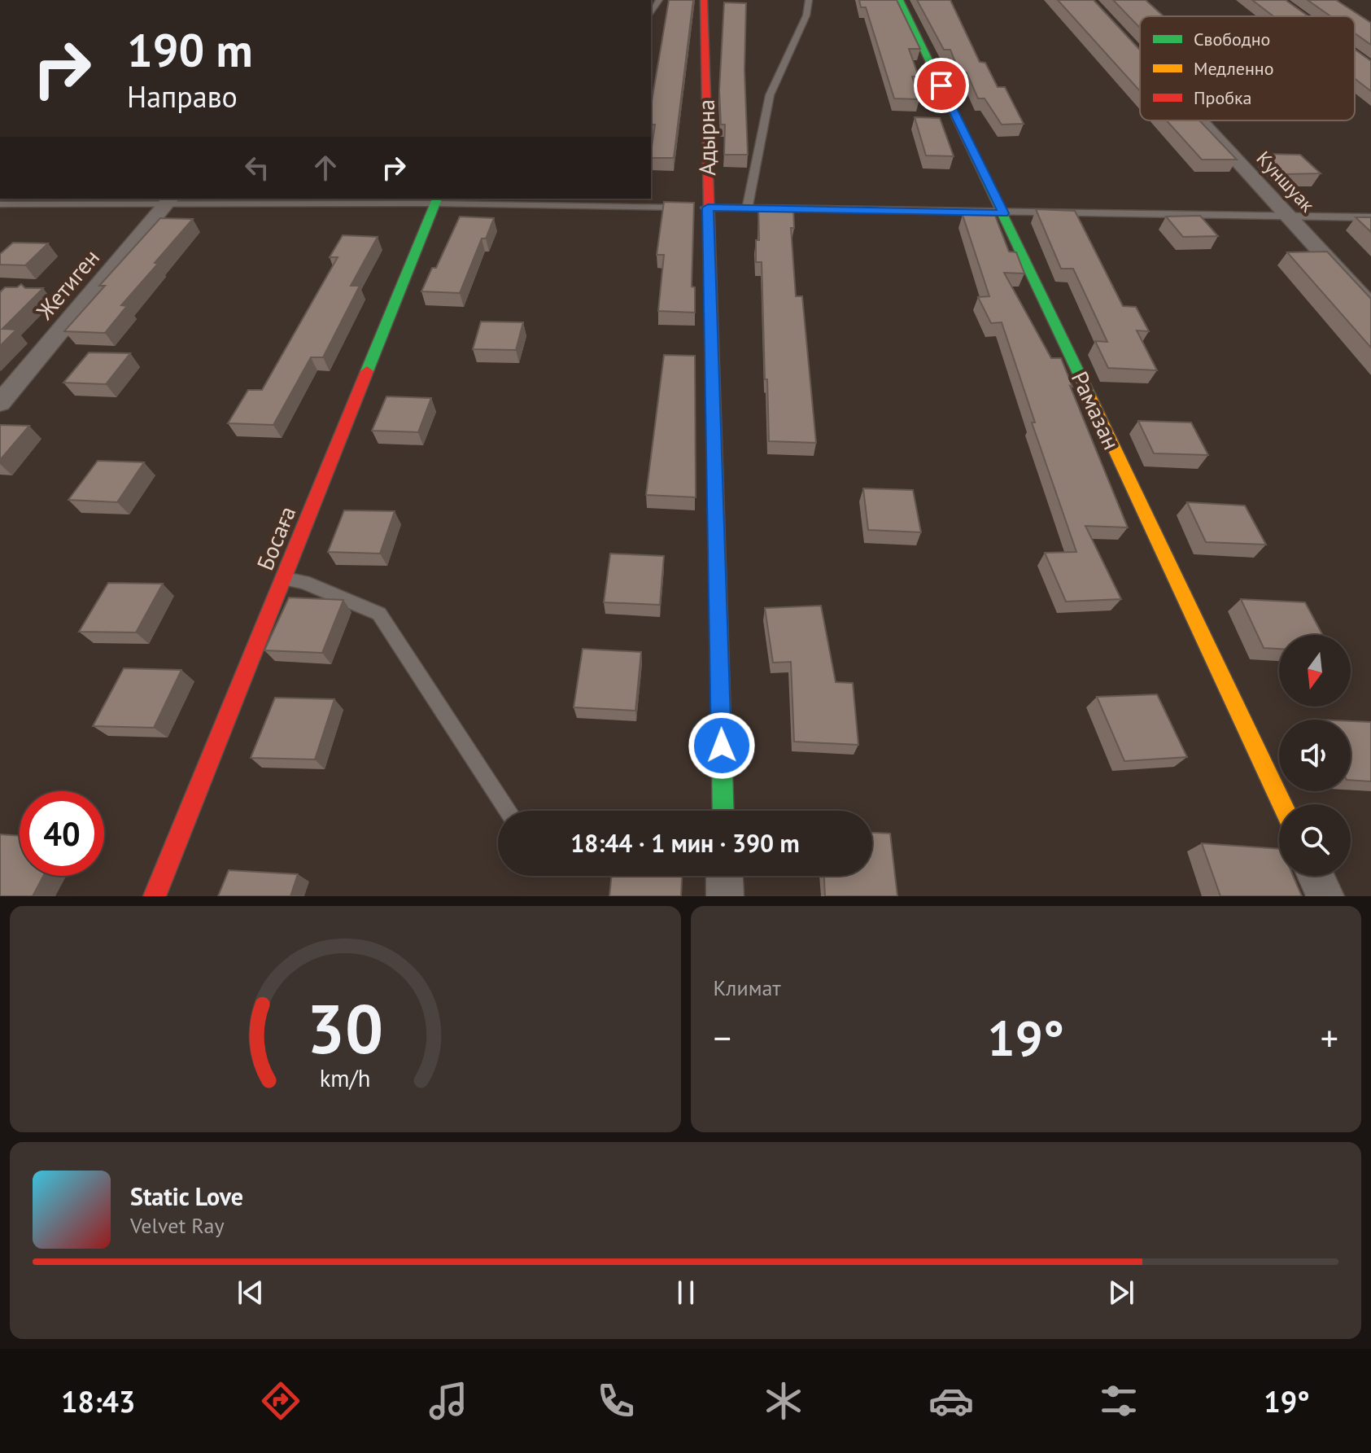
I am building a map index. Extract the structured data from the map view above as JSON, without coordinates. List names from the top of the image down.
{
  "streets": {
    "street": [
      "Адырна",
      "Куншуак",
      "Жетиген",
      "Рамазан",
      "Босаға"
    ]
  },
  "legend": ["Свободно", "Медленно", "Пробка"],
  "north": "bottom",
  "page": {
    "turn": ["190 m", "Направо"],
    "limit": "40",
    "trip": "18:44 · 1 мин · 390 m",
    "tile": "Климат",
    "heat": ["−", "19°", "+"],
    "song": ["Static Love", "Velvet Ray"],
    "tabs": ["18:43", "19°"],
    "gauge": ["30", "km/h"]
  }
}
